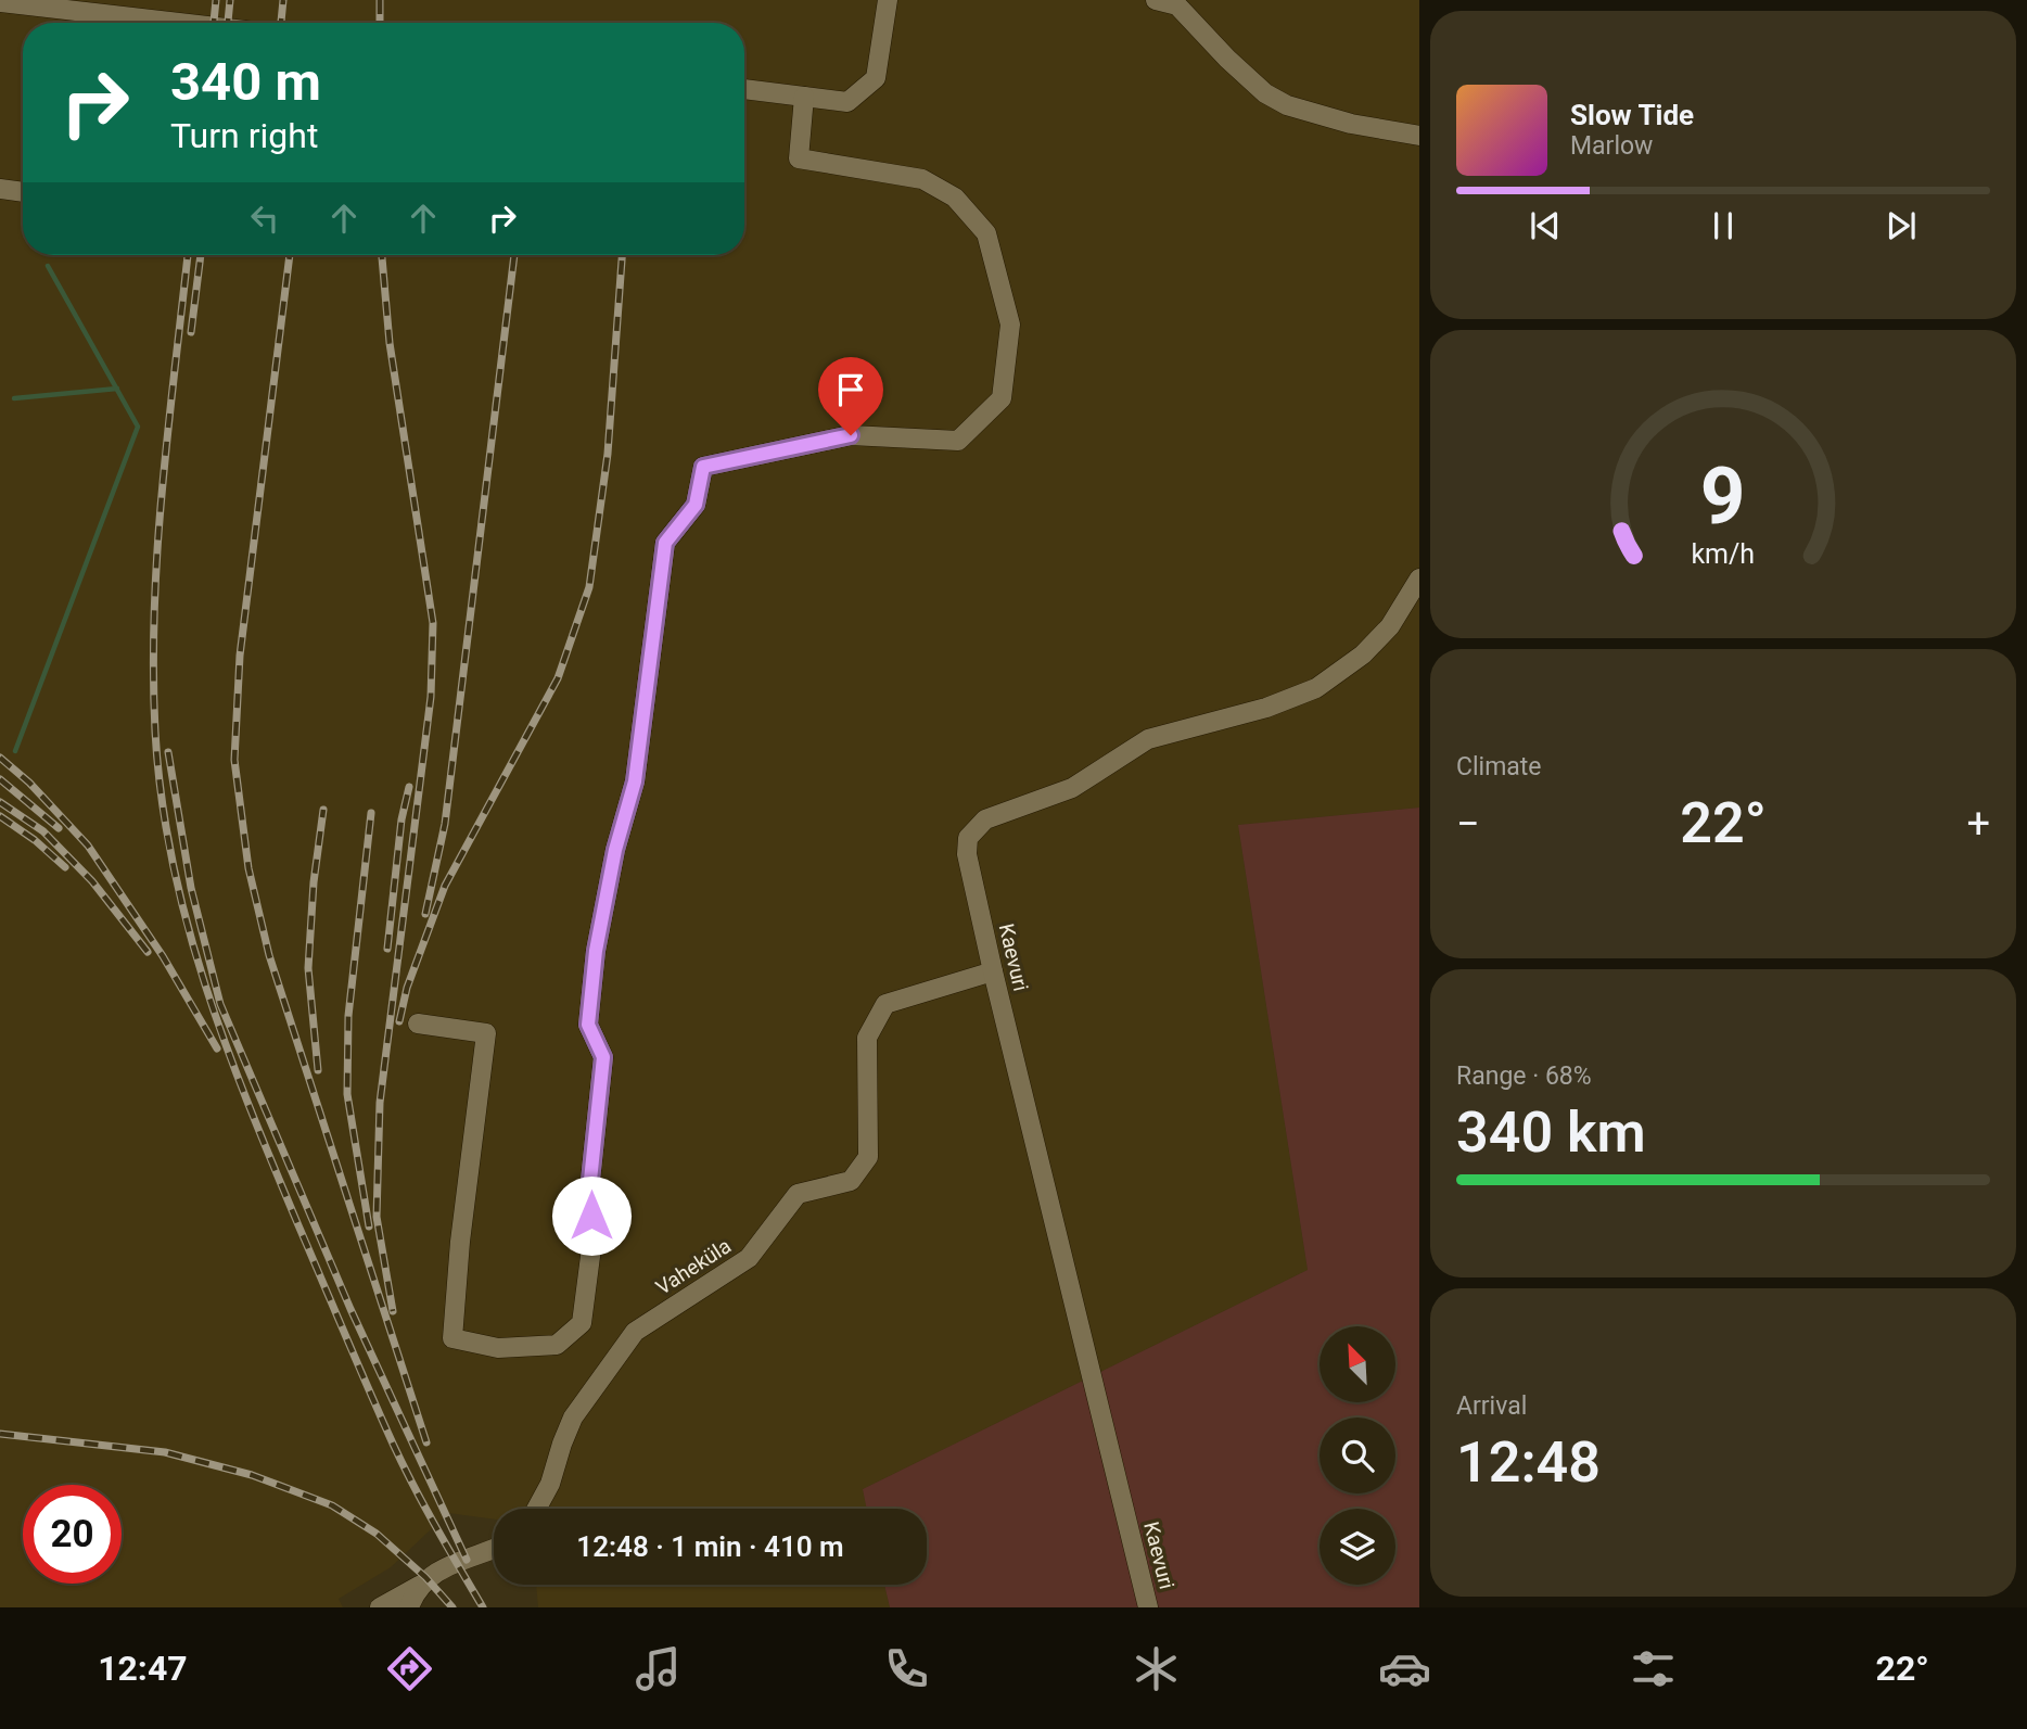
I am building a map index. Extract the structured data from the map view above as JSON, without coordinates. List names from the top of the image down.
{
  "streets": {
    "street": ["Kaevuri", "Vaheküla"]
  },
  "crossings": [
    ["Kaevuri", "Vaheküla"]
  ],
  "north": "top left",
  "page": {
    "turn": ["340 m", "Turn right"],
    "song": ["Slow Tide", "Marlow"],
    "tile": [
      "Climate",
      ["Range · 68%", "340 km"],
      ["Arrival", "12:48"]
    ],
    "heat": ["−", "22°", "+"],
    "limit": "20",
    "trip": "12:48 · 1 min · 410 m",
    "tabs": ["12:47", "22°"],
    "gauge": ["9", "km/h"]
  }
}
